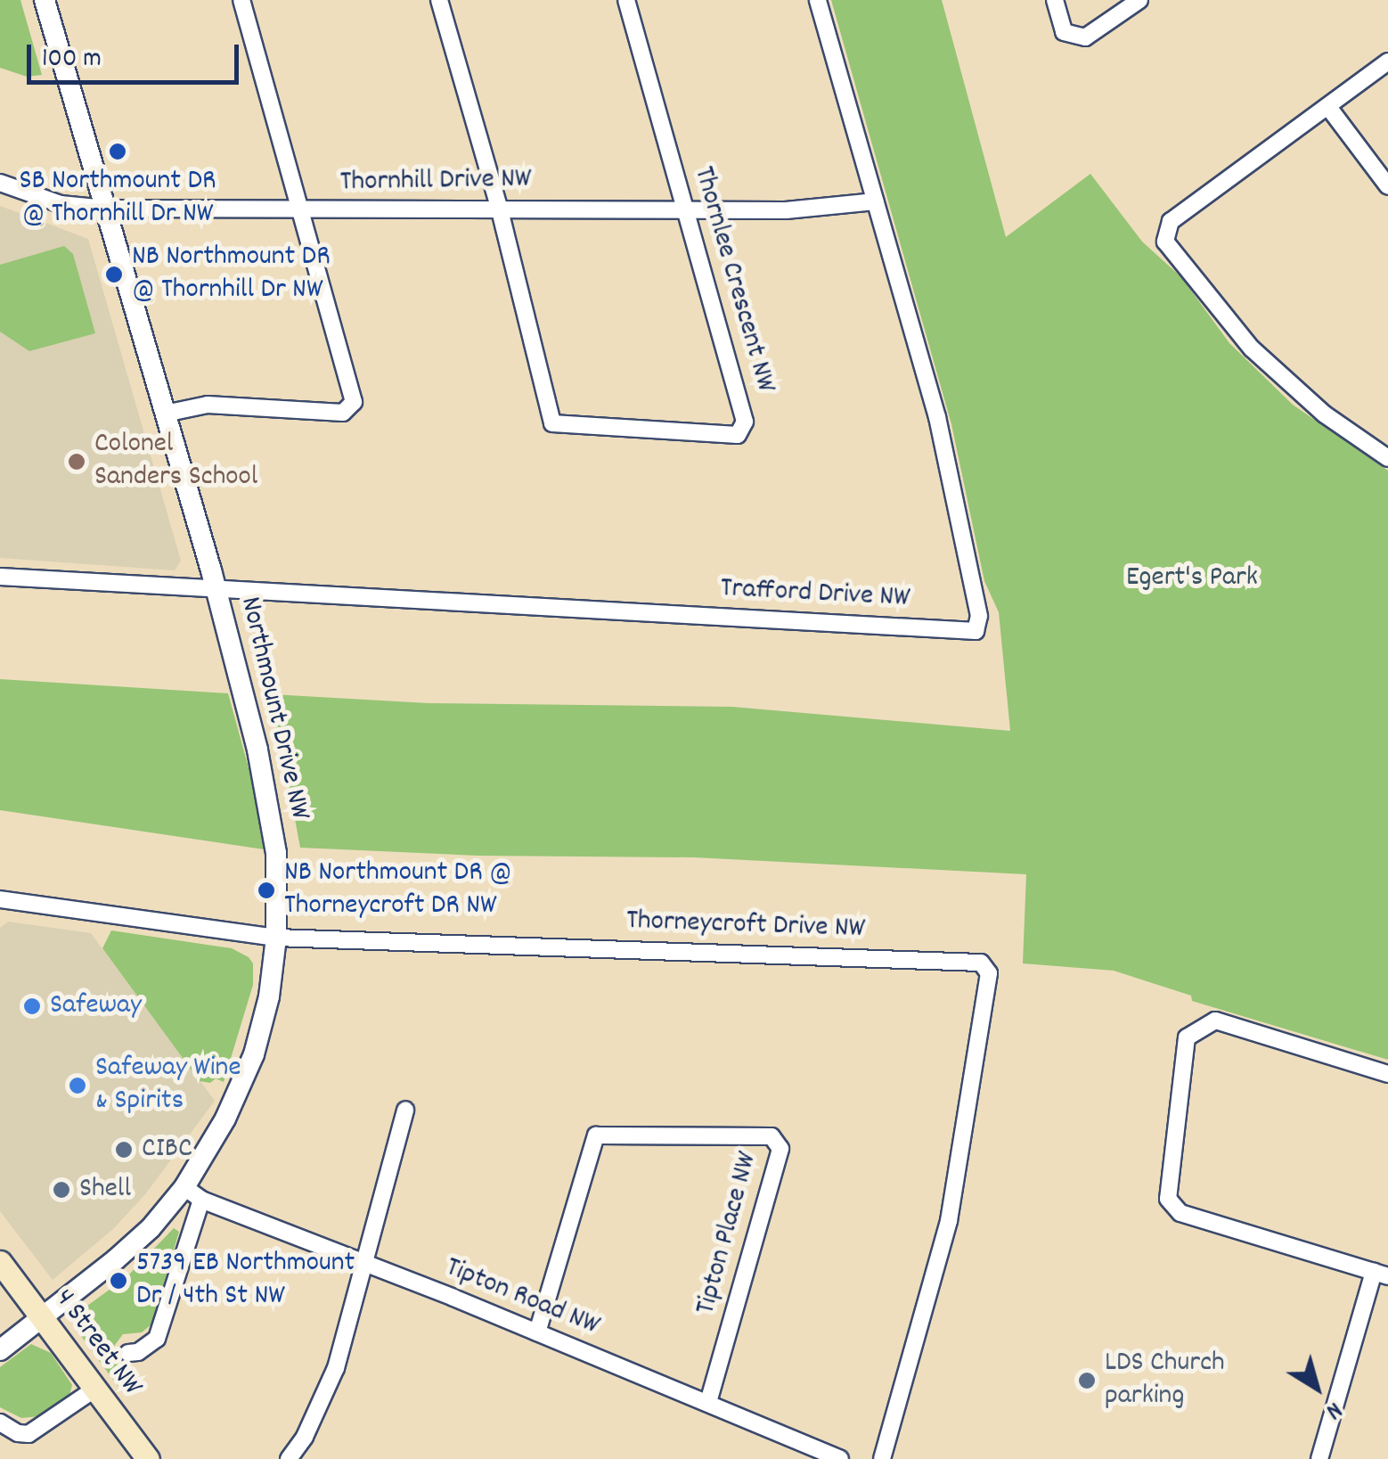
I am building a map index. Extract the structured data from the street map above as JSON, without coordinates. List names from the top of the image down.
{
  "streets": {
    "main road": ["4 Street NW"],
    "street": [
      "Thornhill Drive NW",
      "Thornlee Crescent NW",
      "Trafford Drive NW",
      "Northmount Drive NW",
      "Thorneycroft Drive NW",
      "Tipton Place NW",
      "Tipton Road NW"
    ]
  },
  "crossings": [
    ["Thornhill Drive NW", "Thornlee Crescent NW"],
    ["Thornhill Drive NW", "Trafford Drive NW"],
    ["Thornhill Drive NW", "Northmount Drive NW"],
    ["Trafford Drive NW", "Northmount Drive NW"],
    ["Northmount Drive NW", "Thorneycroft Drive NW"],
    ["Northmount Drive NW", "Tipton Road NW"],
    ["Northmount Drive NW", "4 Street NW"],
    ["Tipton Place NW", "Tipton Road NW"]
  ],
  "parks": ["Egert's Park"],
  "places": [
    "SB Northmount DR @ Thornhill Dr NW",
    "NB Northmount DR @ Thornhill Dr NW",
    "Colonel Sanders School",
    "NB Northmount DR @ Thorneycroft DR NW",
    "Safeway",
    "Safeway Wine & Spirits",
    "CIBC",
    "Shell",
    "5739 EB Northmount Dr / 4th St NW",
    "LDS Church parking"
  ],
  "scale_bar": "100 m",
  "north": "bottom right"
}
